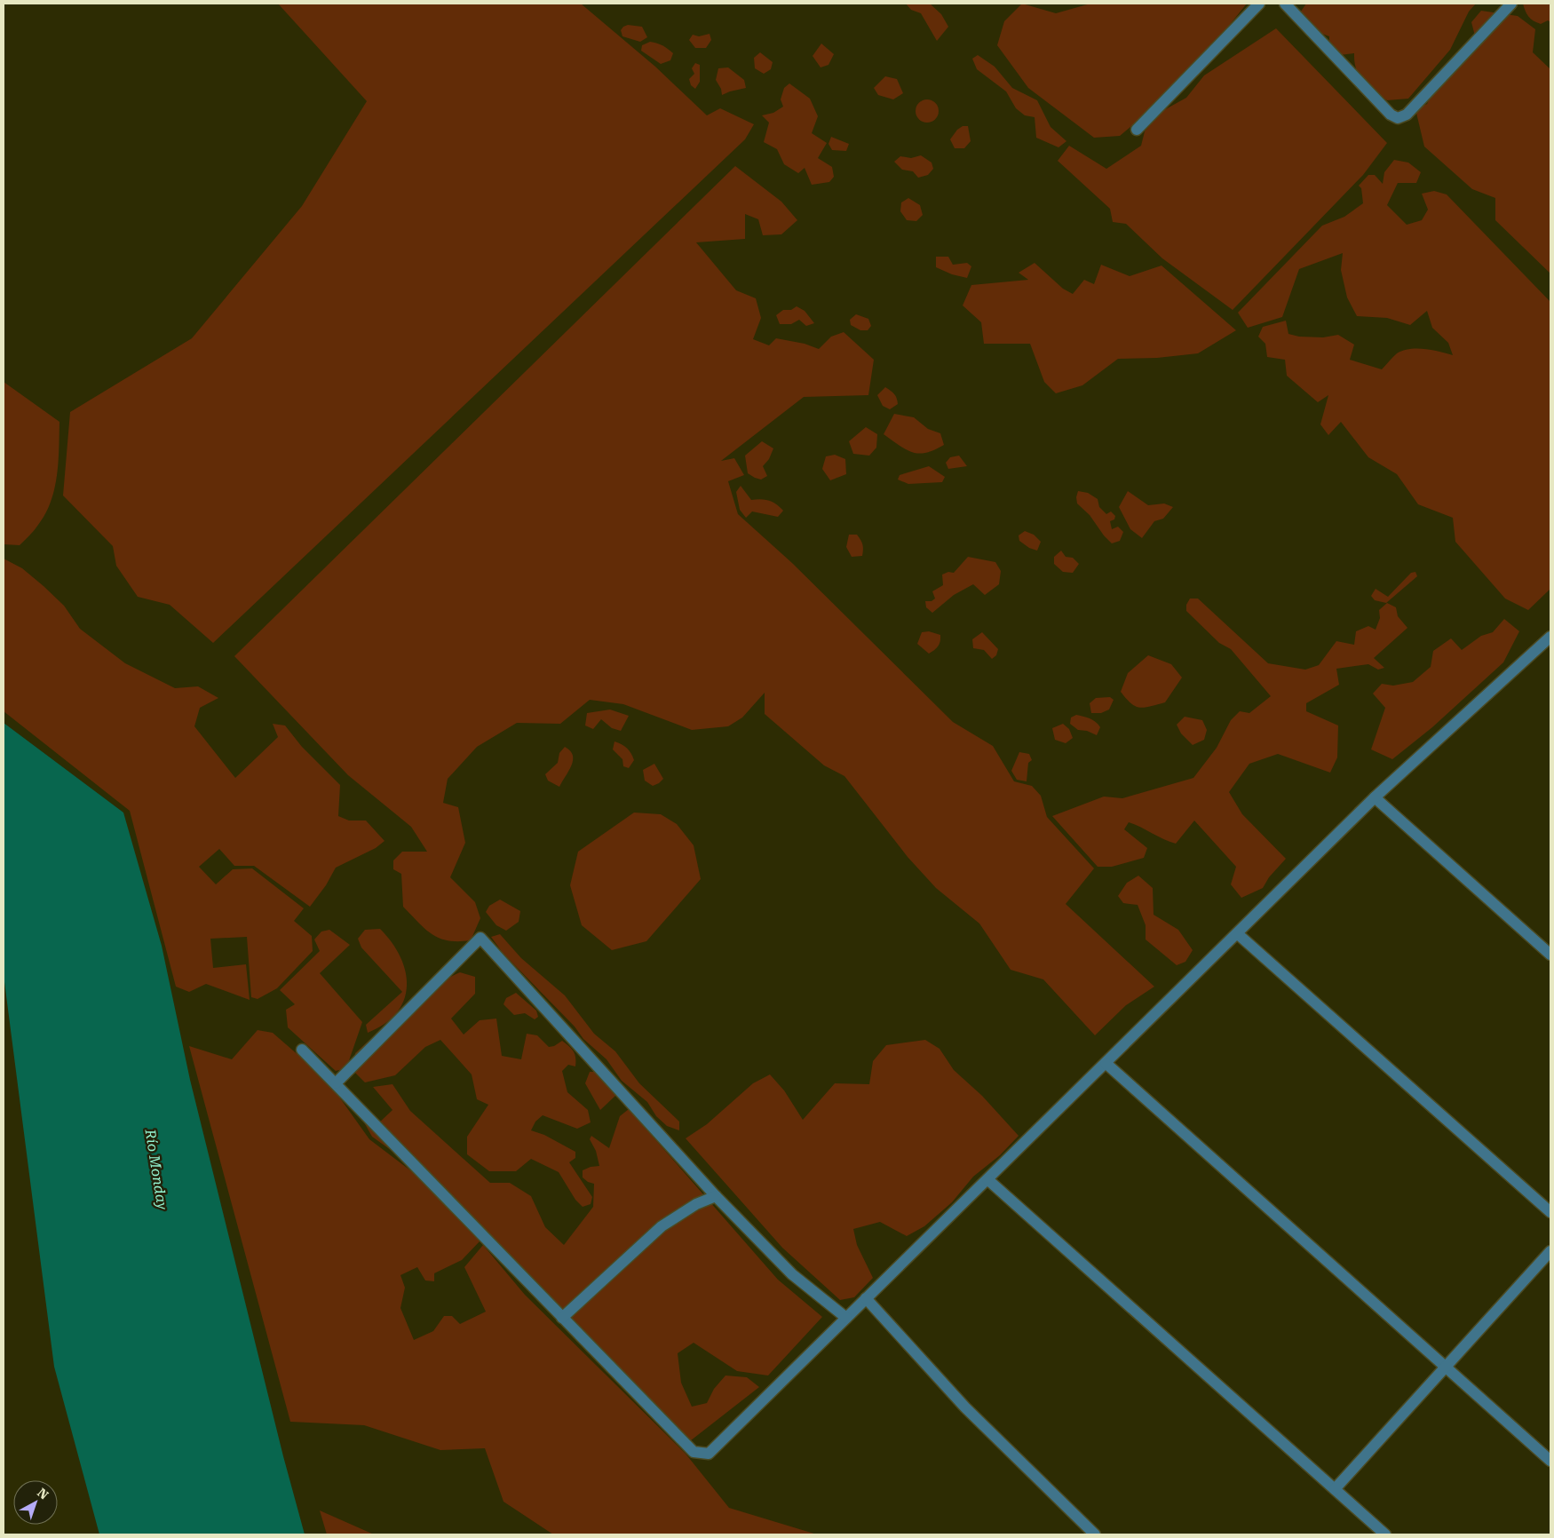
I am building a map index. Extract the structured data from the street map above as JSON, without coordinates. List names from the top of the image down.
{
  "water": ["Río Monday"],
  "north": "top right"
}
